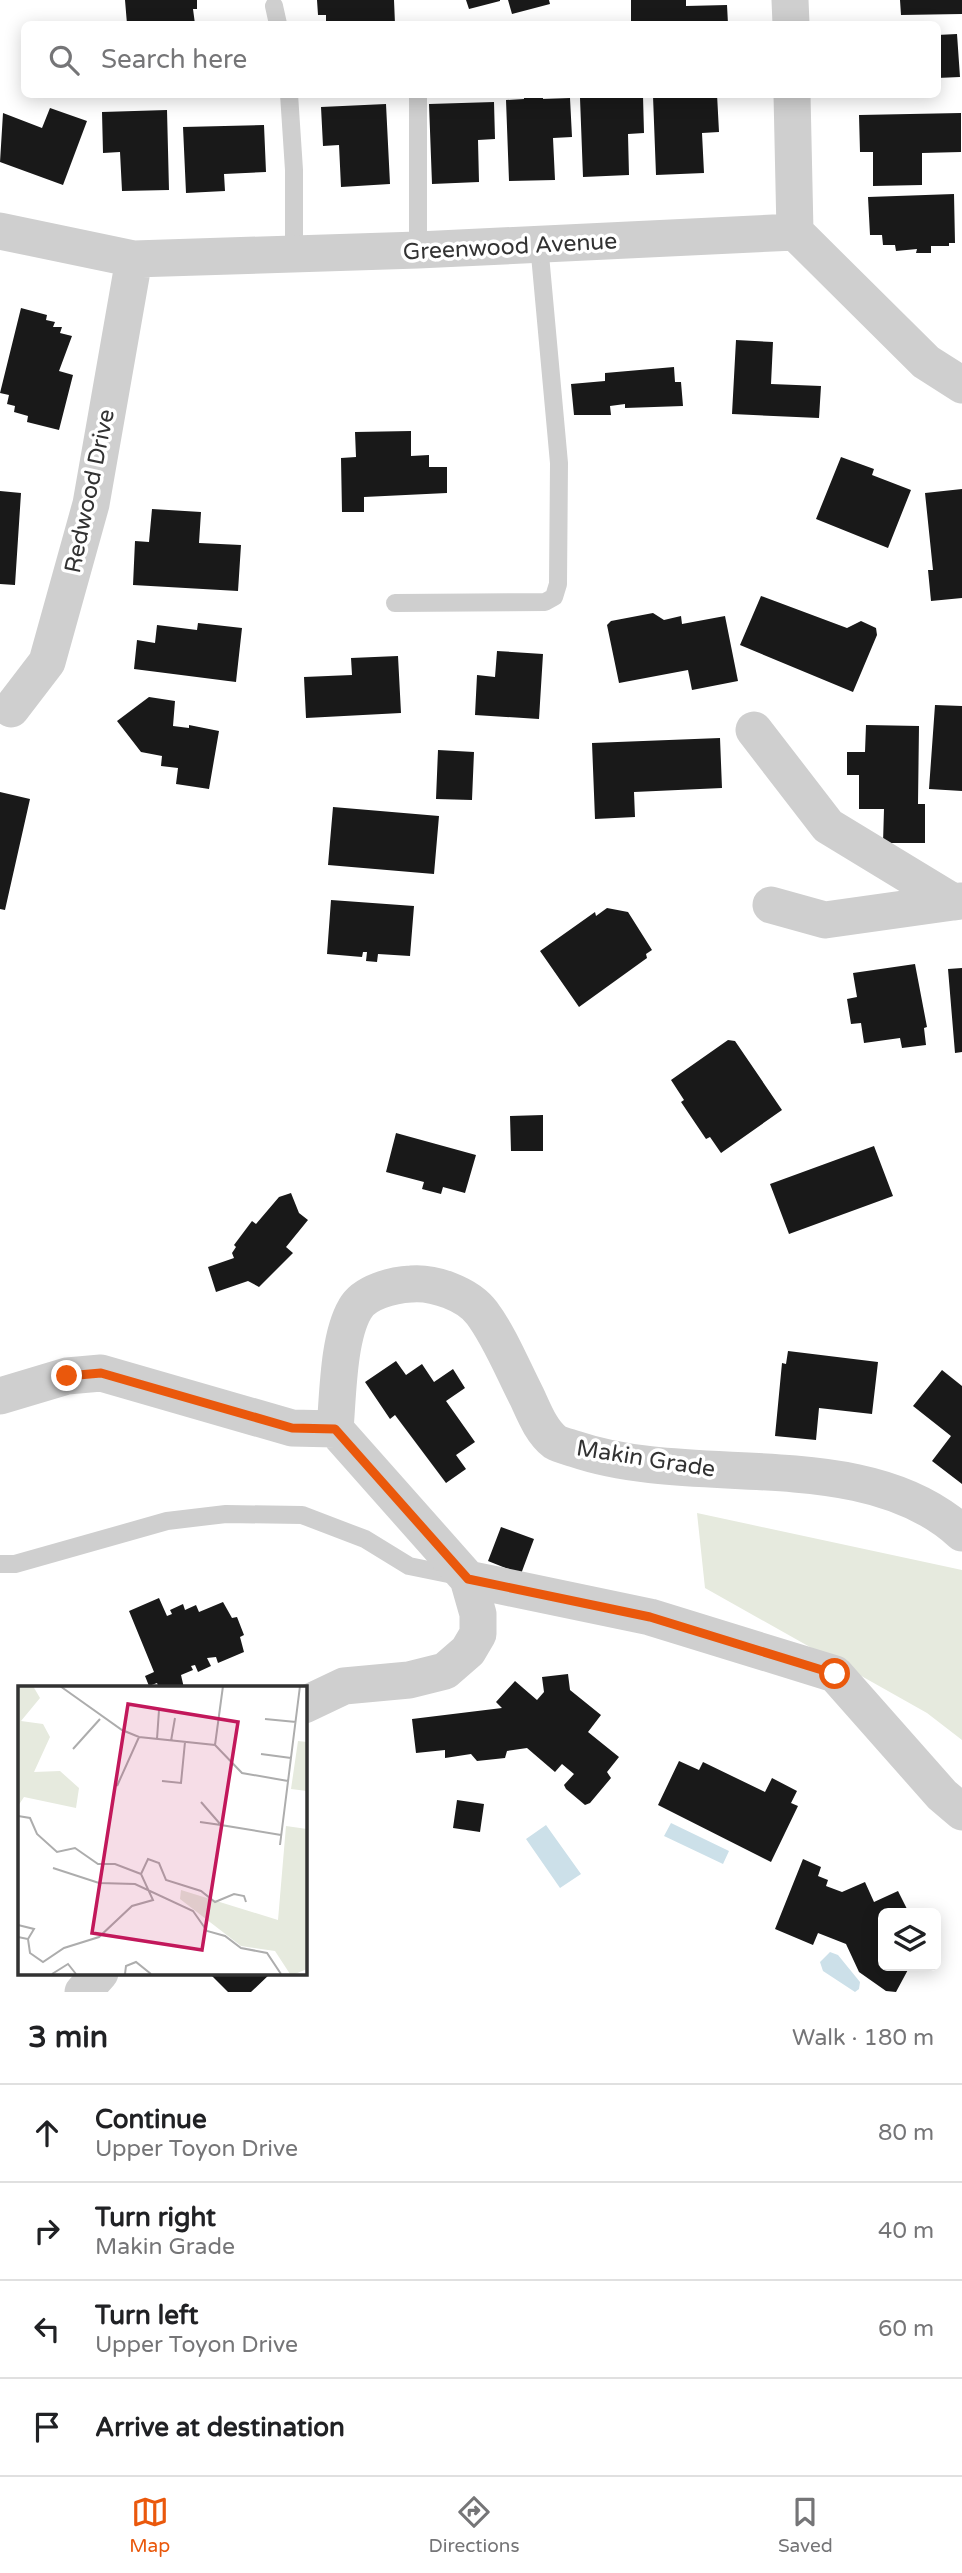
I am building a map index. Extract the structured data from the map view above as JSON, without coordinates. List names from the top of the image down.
{
  "streets": {
    "street": ["Greenwood Avenue", "Redwood Drive", "Makin Grade"]
  },
  "crossings": [
    ["Greenwood Avenue", "Redwood Drive"]
  ],
  "page": {
    "search": "Search here",
    "heading": ["3 min", "Walk · 180 m"],
    "list": [
      ["Continue", "Upper Toyon Drive", "80 m"],
      ["Turn right", "Makin Grade", "40 m"],
      ["Turn left", "Upper Toyon Drive", "60 m"],
      "Arrive at destination"
    ],
    "nav": ["Map", "Directions", "Saved"]
  }
}
